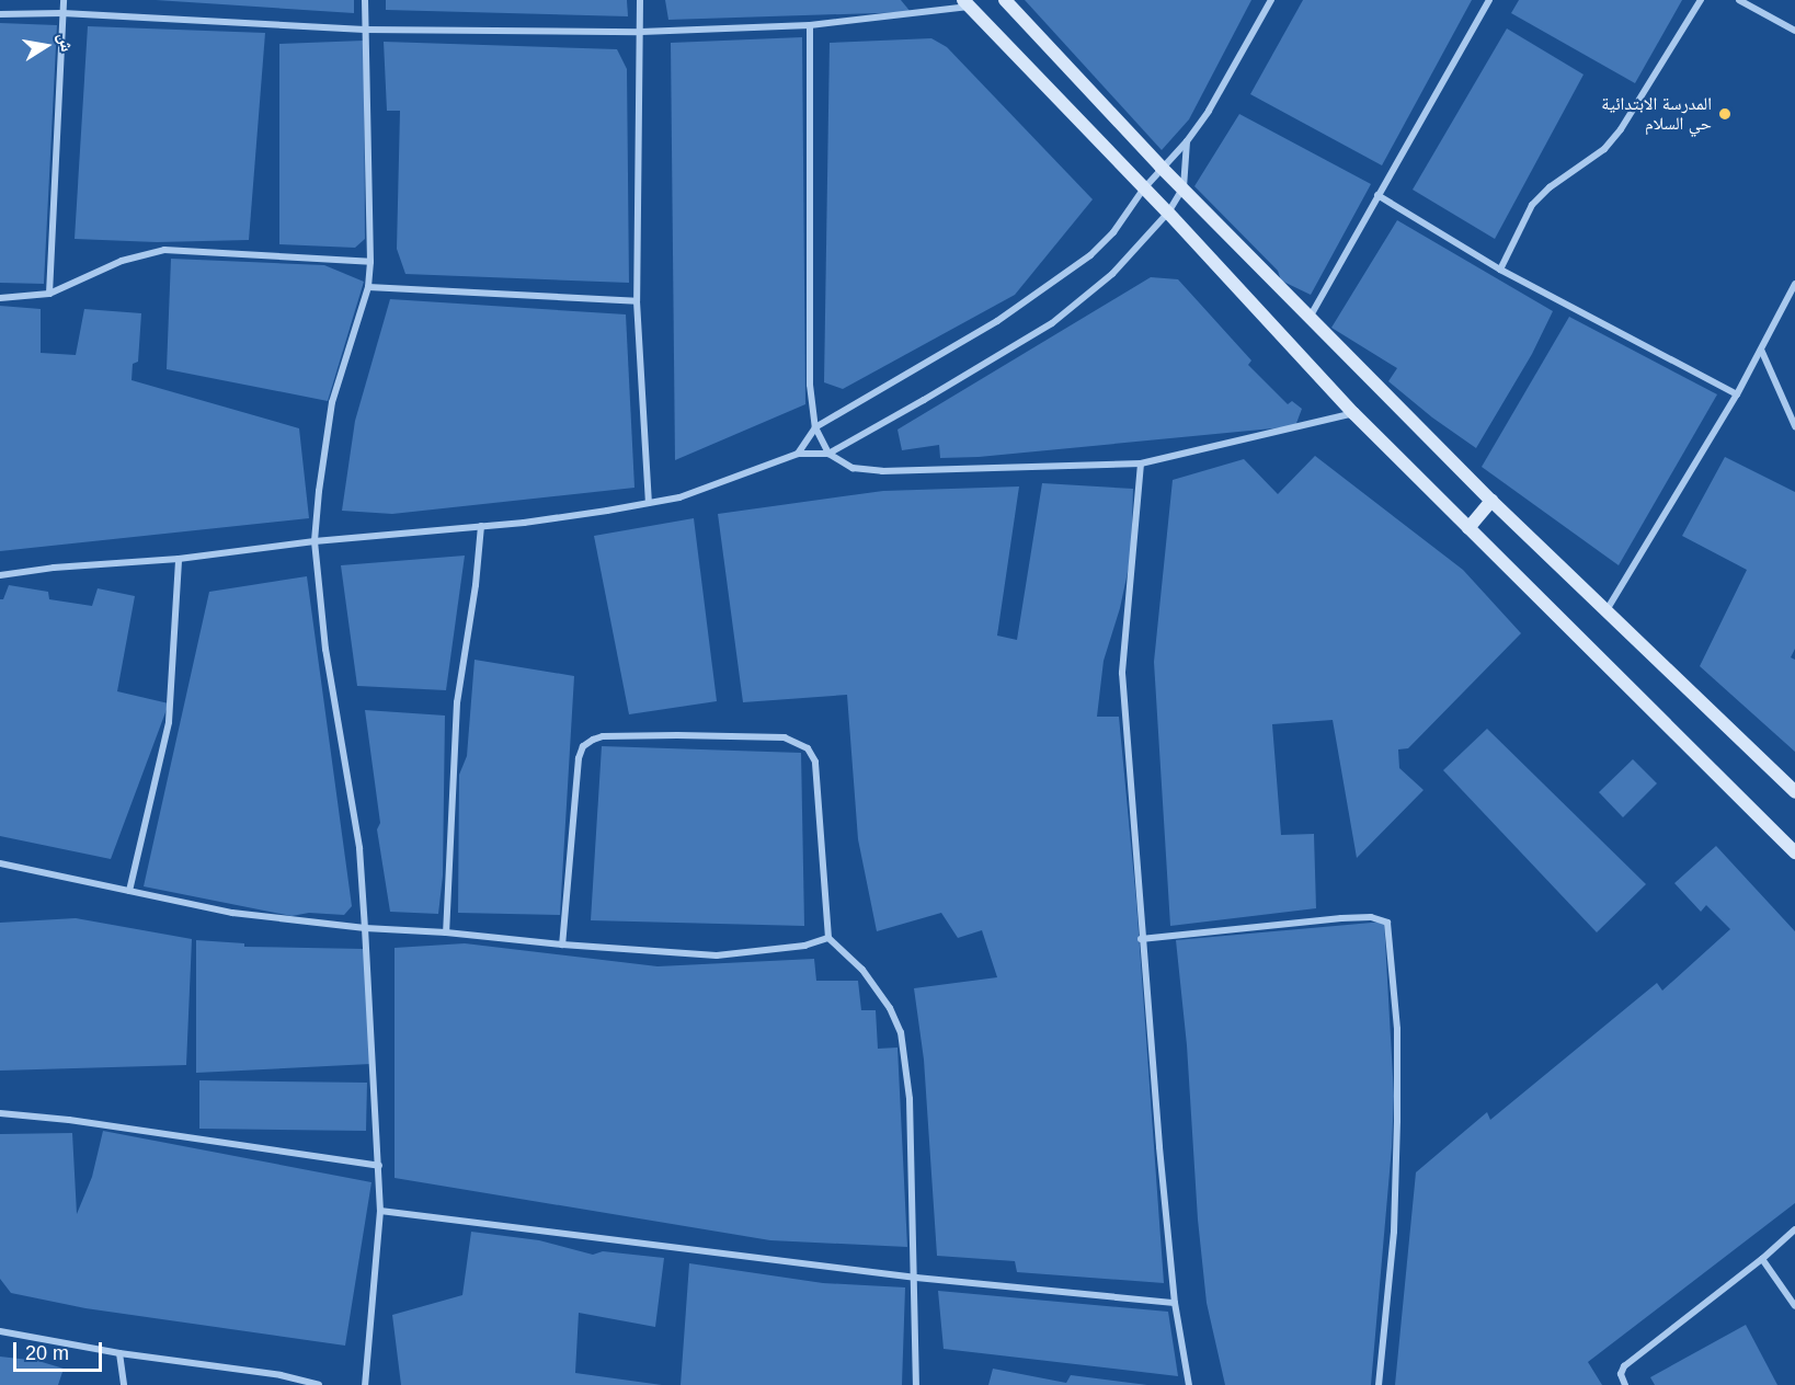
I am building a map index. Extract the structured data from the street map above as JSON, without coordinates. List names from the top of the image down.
{
  "places": ["المدرسة الابتدائية حي السلام"],
  "scale_bar": "20 m",
  "north": "right"
}
